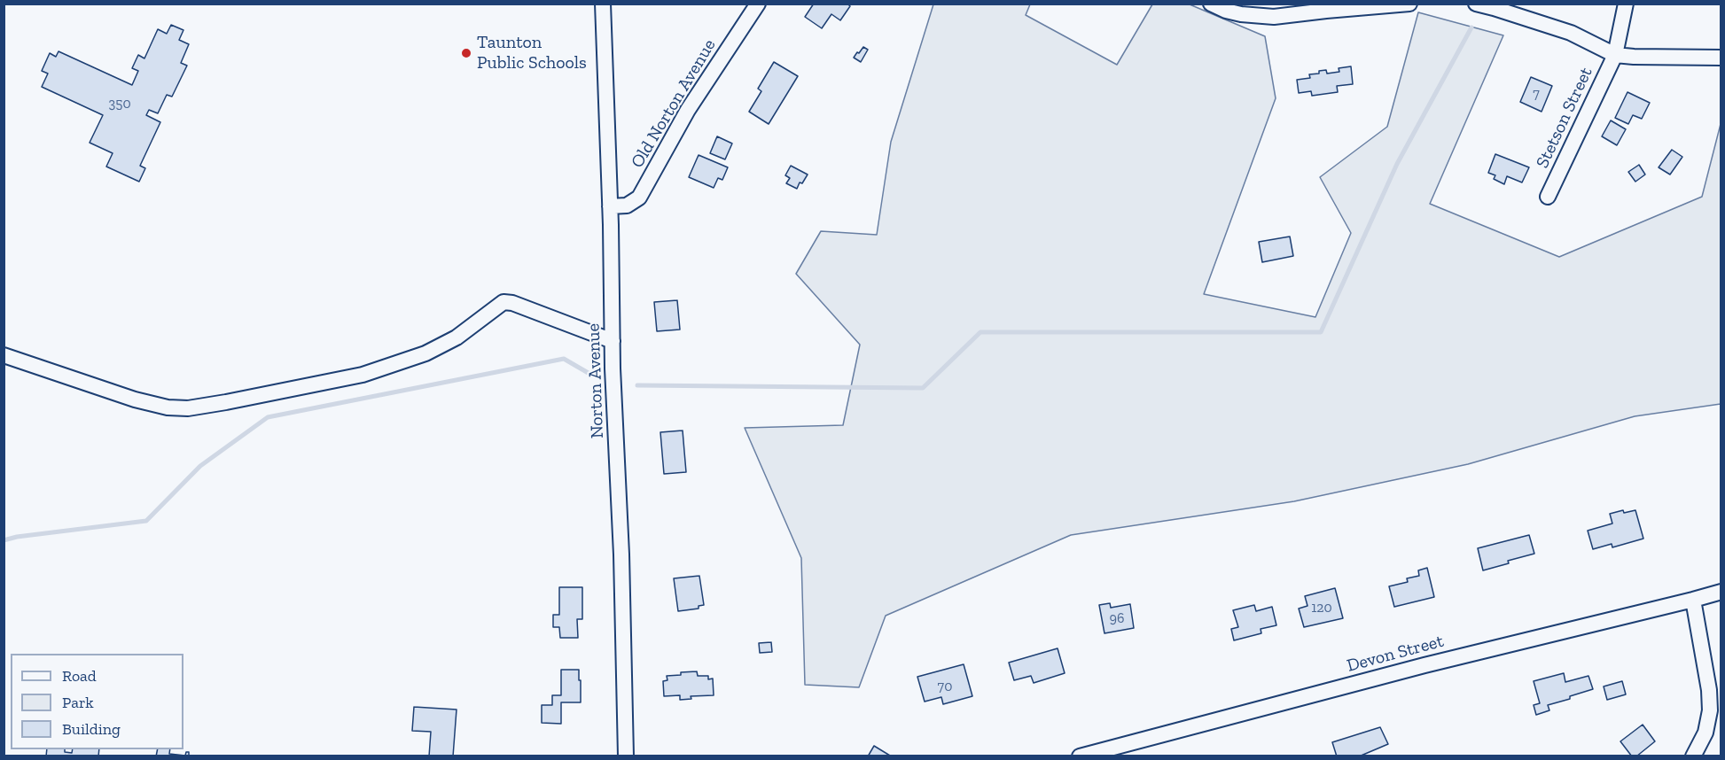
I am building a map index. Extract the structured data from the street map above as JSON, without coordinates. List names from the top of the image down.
{
  "streets": {
    "street": [
      "Old Norton Avenue",
      "Stetson Street",
      "Norton Avenue",
      "Devon Street"
    ]
  },
  "crossings": [
    ["Old Norton Avenue", "Norton Avenue"]
  ],
  "places": ["Taunton Public Schools"],
  "house_numbers": [
    "7",
    "350",
    "120",
    "96",
    "70"
  ],
  "legend": ["Road", "Park", "Building"]
}
